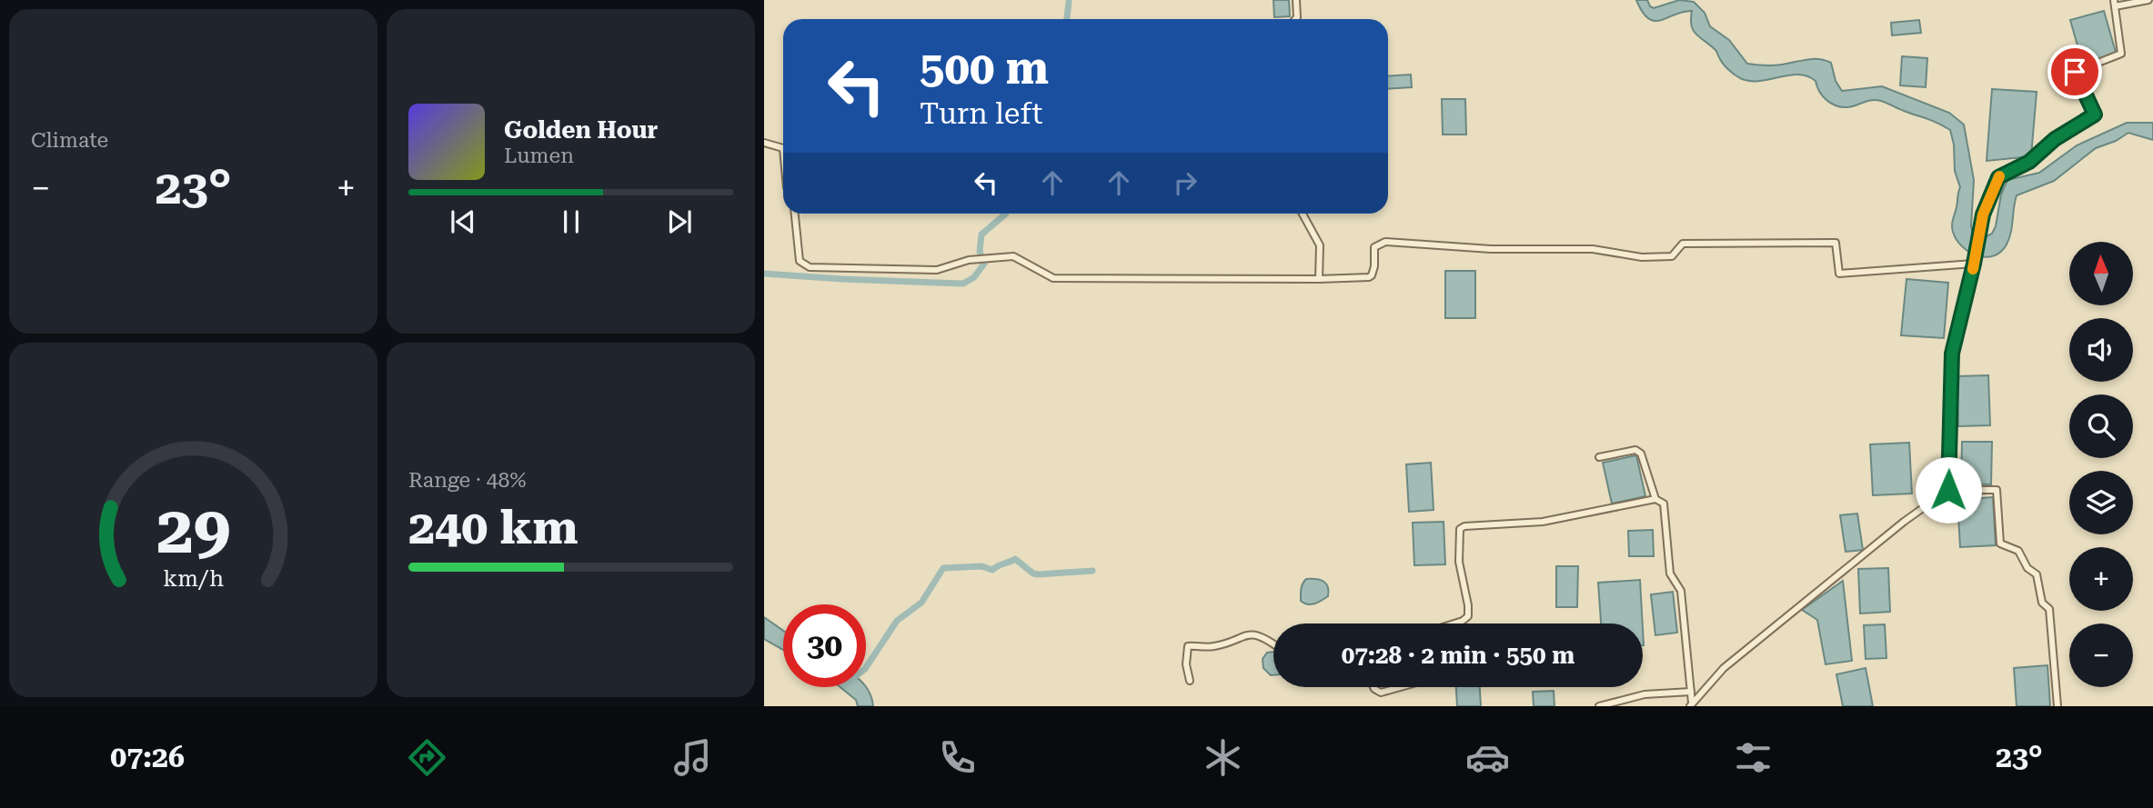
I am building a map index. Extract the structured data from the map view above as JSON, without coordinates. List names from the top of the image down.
{
  "north": "top",
  "page": {
    "tile": [
      "Climate",
      ["Range · 48%", "240 km"]
    ],
    "turn": ["500 m", "Turn left"],
    "song": ["Golden Hour", "Lumen"],
    "heat": ["−", "23°", "+"],
    "map_buttons": ["+", "−"],
    "limit": "30",
    "trip": "07:28 · 2 min · 550 m",
    "tabs": ["07:26", "23°"],
    "gauge": ["29", "km/h"]
  }
}
